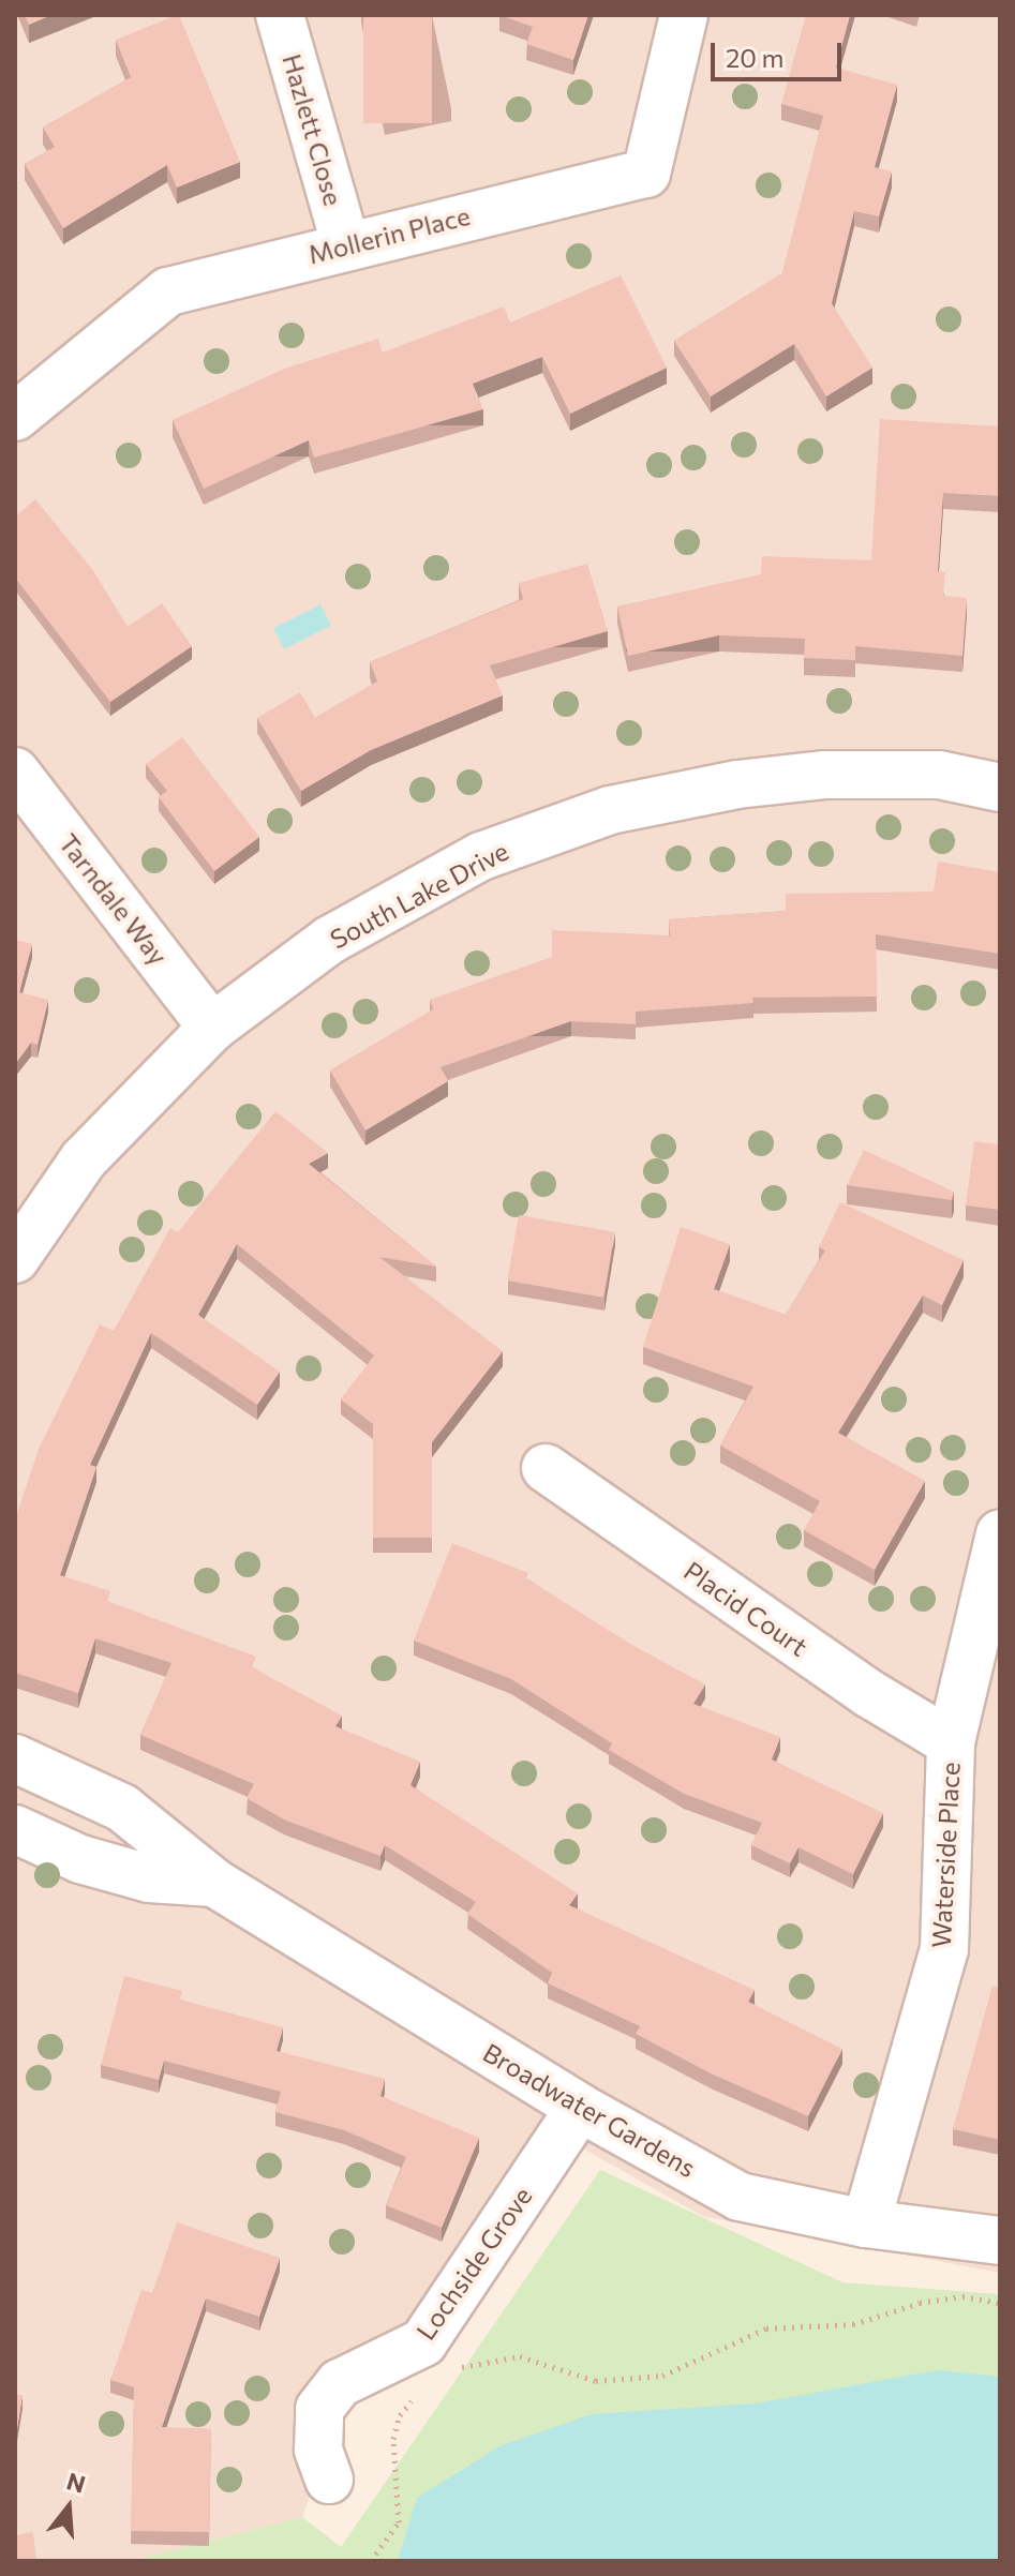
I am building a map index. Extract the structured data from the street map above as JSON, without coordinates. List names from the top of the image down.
{
  "streets": {
    "street": [
      "Hazlett Close",
      "Mollerin Place",
      "South Lake Drive",
      "Tarndale Way",
      "Placid Court",
      "Waterside Place",
      "Broadwater Gardens",
      "Lochside Grove"
    ]
  },
  "crossings": [
    ["Hazlett Close", "Mollerin Place"],
    ["South Lake Drive", "Tarndale Way"],
    ["Placid Court", "Waterside Place"],
    ["Waterside Place", "Broadwater Gardens"],
    ["Broadwater Gardens", "Lochside Grove"]
  ],
  "scale_bar": "20 m",
  "north": "top"
}
